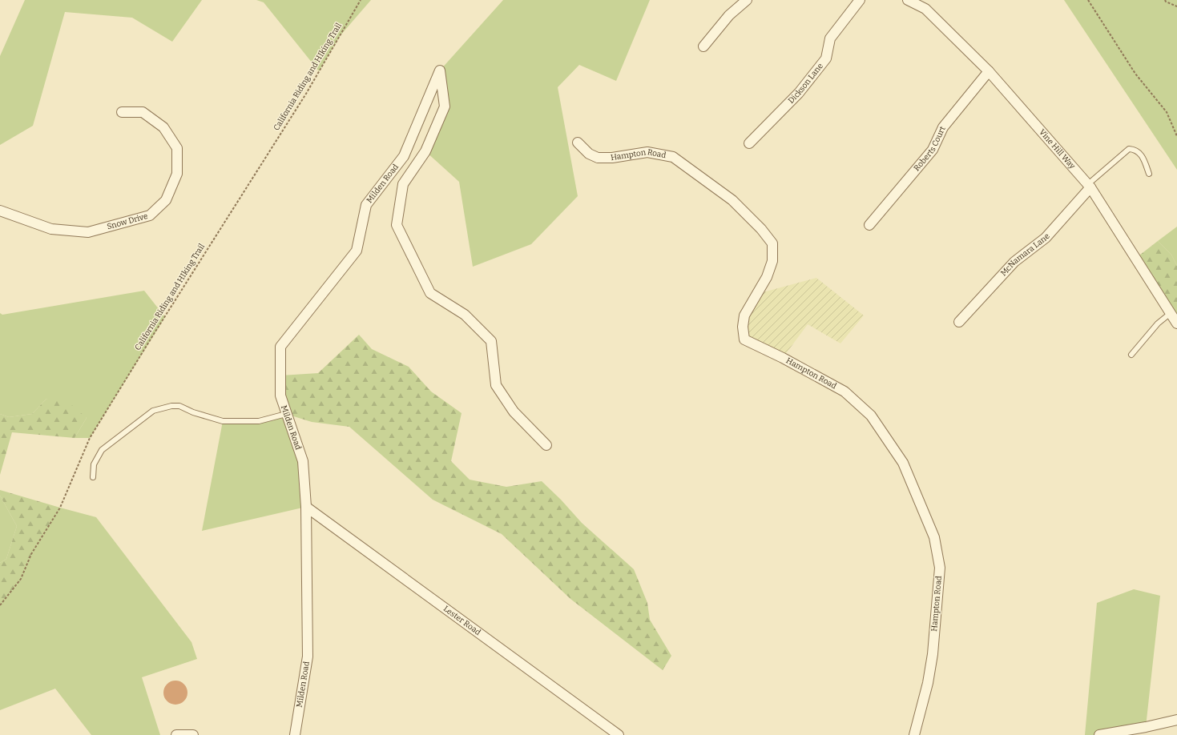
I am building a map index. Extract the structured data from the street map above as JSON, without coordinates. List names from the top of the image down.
{
  "streets": {
    "street": [
      "Dickson Lane",
      "Roberts Court",
      "Vine Hill Way",
      "Hampton Road",
      "Milden Road",
      "Snow Drive",
      "McNamara Lane",
      "Lester Road"
    ],
    "path": ["California Riding and HIking Trail"]
  },
  "crossings": [
    ["Roberts Court", "Vine Hill Way"],
    ["Vine Hill Way", "McNamara Lane"],
    ["Milden Road", "Lester Road"]
  ]
}
